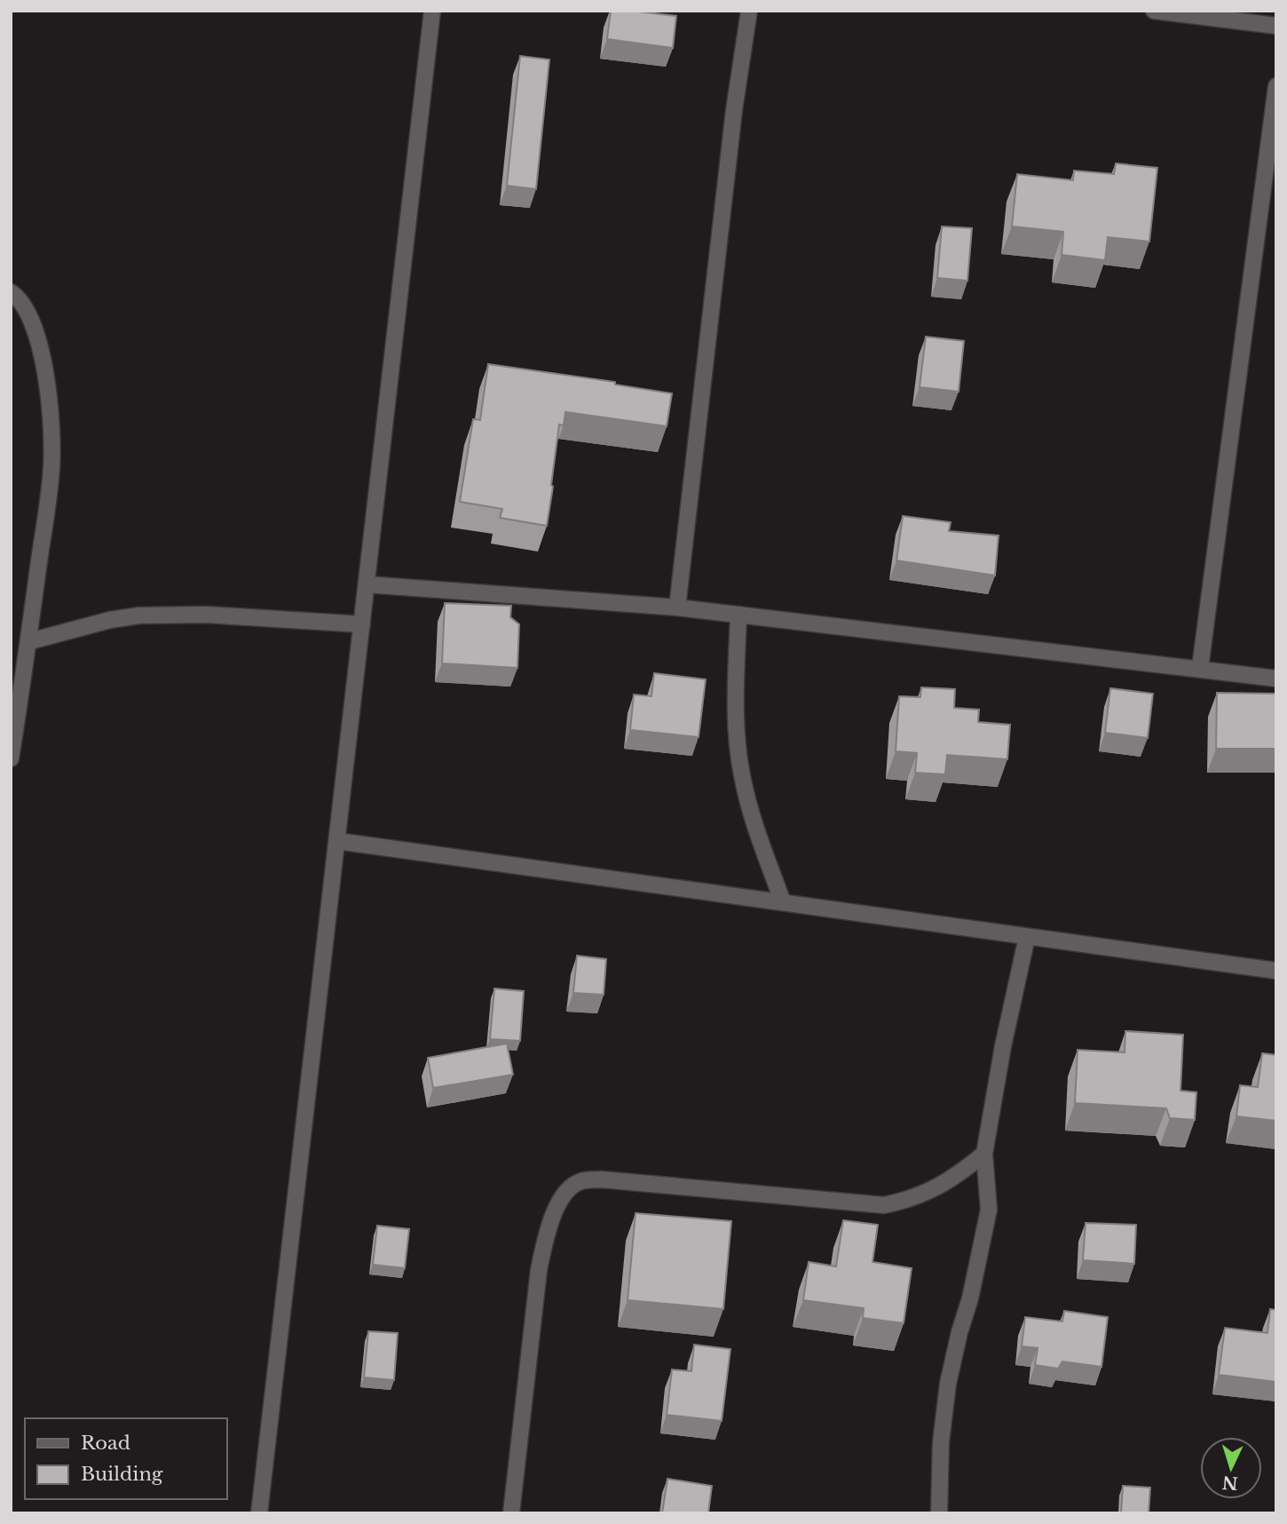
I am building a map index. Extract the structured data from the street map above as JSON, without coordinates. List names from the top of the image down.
{
  "legend": ["Road", "Building"],
  "north": "bottom"
}
